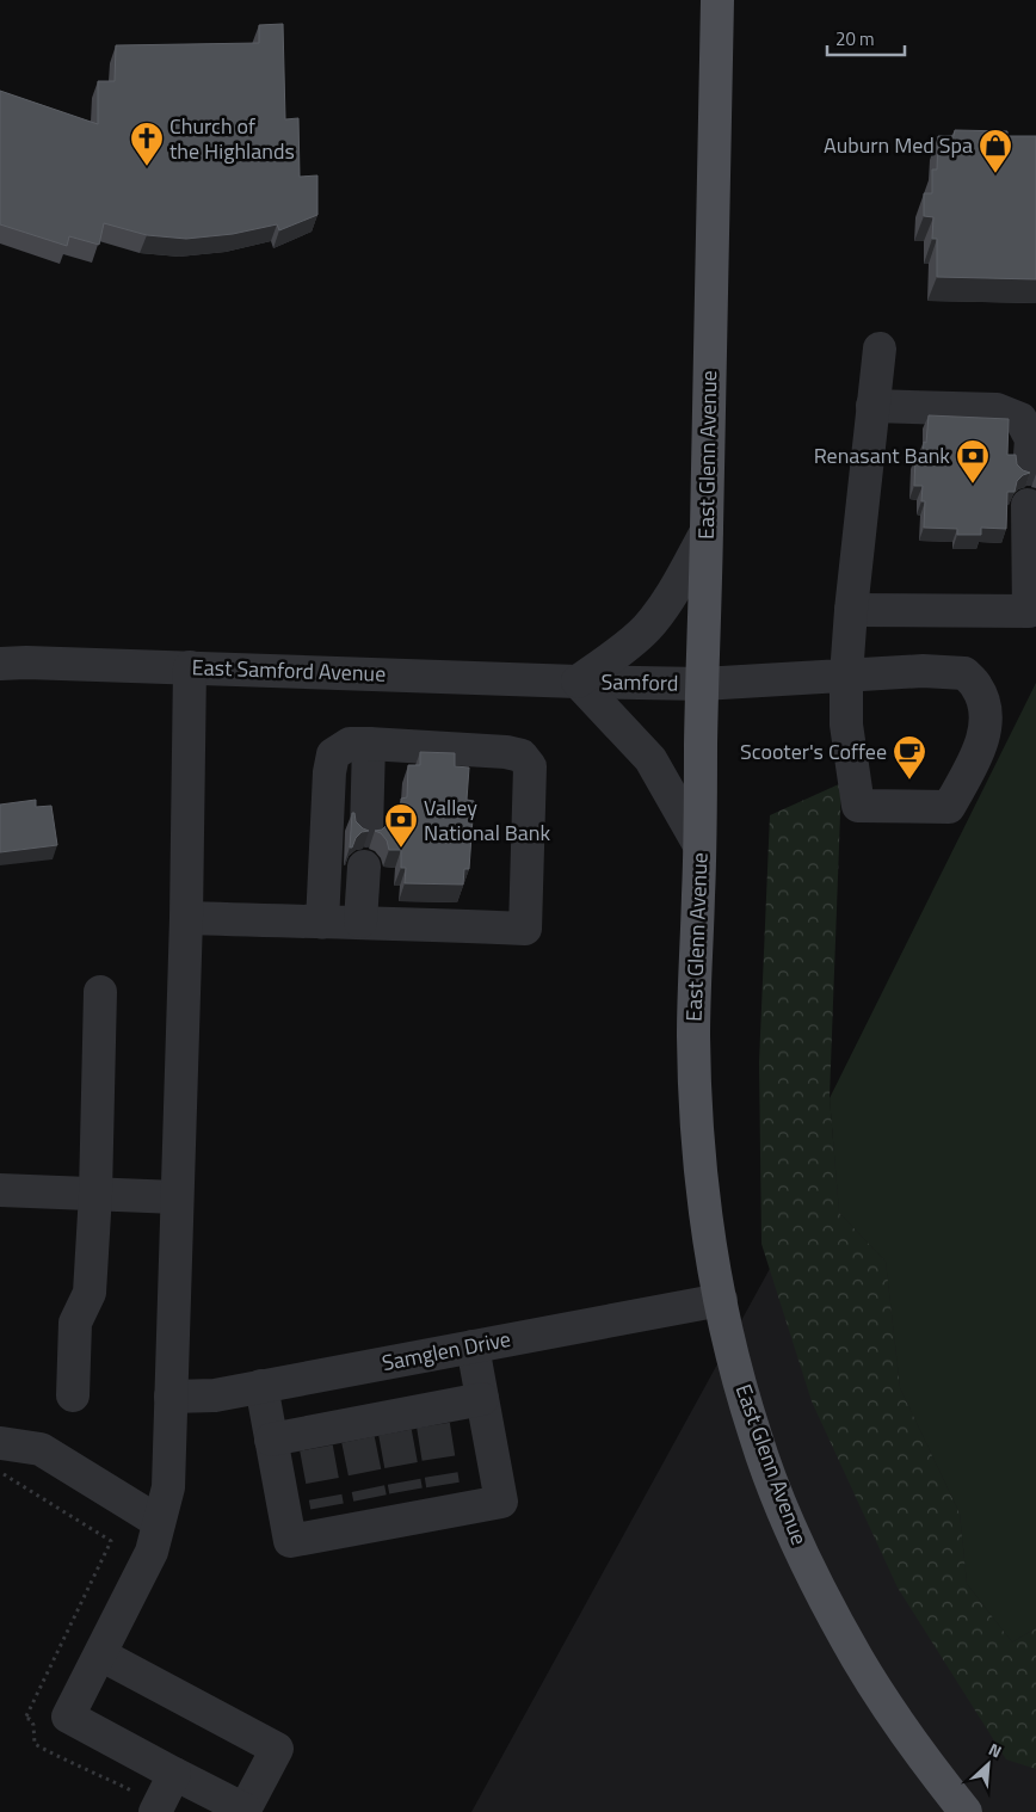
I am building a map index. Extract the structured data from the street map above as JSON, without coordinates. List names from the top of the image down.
{
  "streets": {
    "main road": ["East Glenn Avenue"],
    "street": ["East Samford Avenue", "Samford", "Samglen Drive"]
  },
  "crossings": [
    ["East Glenn Avenue", "Samford"],
    ["East Glenn Avenue", "Samglen Drive"],
    ["East Samford Avenue", "Samford"]
  ],
  "places": {
    "church": ["Church of the Highlands"],
    "shop": ["Auburn Med Spa"],
    "bank": ["Renasant Bank", "Valley National Bank"],
    "cafe": ["Scooter's Coffee"]
  },
  "scale_bar": "20 m",
  "north": "top right"
}
